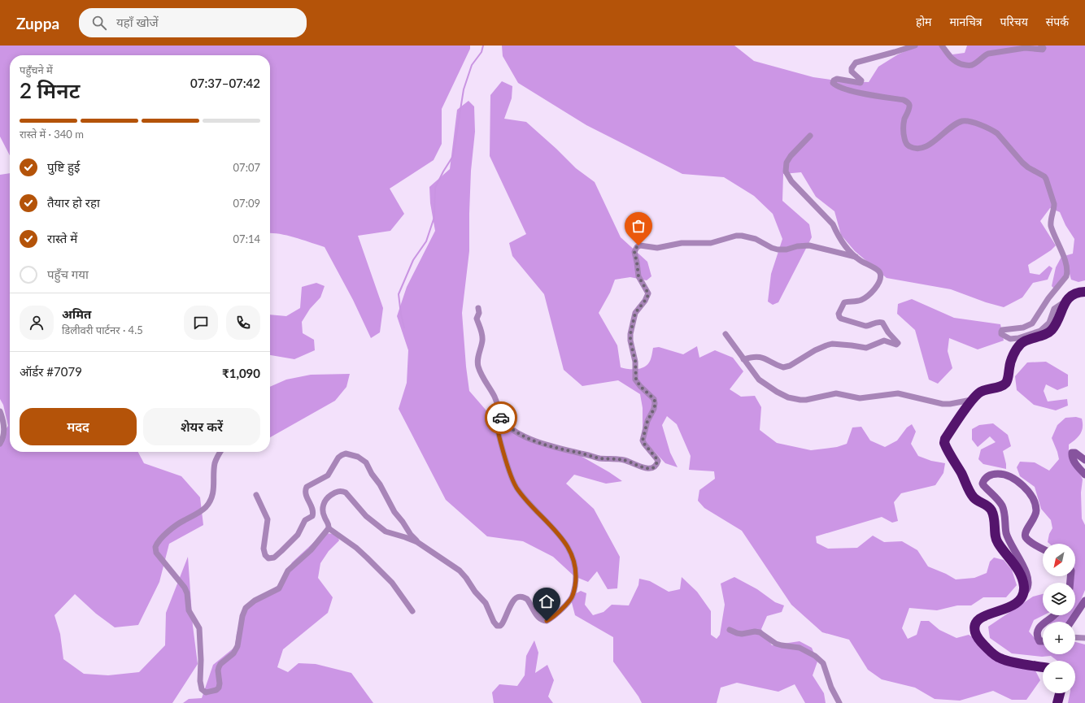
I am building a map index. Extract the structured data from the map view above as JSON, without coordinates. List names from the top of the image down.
{
  "north": "bottom left",
  "page": {
    "header": "Zuppa",
    "search": "यहाँ खोजें",
    "nav": [
      "होम",
      "मानचित्र",
      "परिचय",
      "संपर्क"
    ],
    "heading": ["2 मिनट", "पहुँचने में", "07:37–07:42"],
    "panel": [
      "अमित",
      "डिलीवरी पार्टनर · 4.5",
      "ऑर्डर #7079",
      "₹1,090"
    ],
    "bar": "रास्ते में · 340 m",
    "list": [
      ["पुष्टि हुई", "07:07"],
      ["तैयार हो रहा", "07:09"],
      ["रास्ते में", "07:14"],
      "पहुँच गया"
    ],
    "buttons": ["मदद", "शेयर करें"],
    "map_buttons": ["+", "−"]
  }
}
